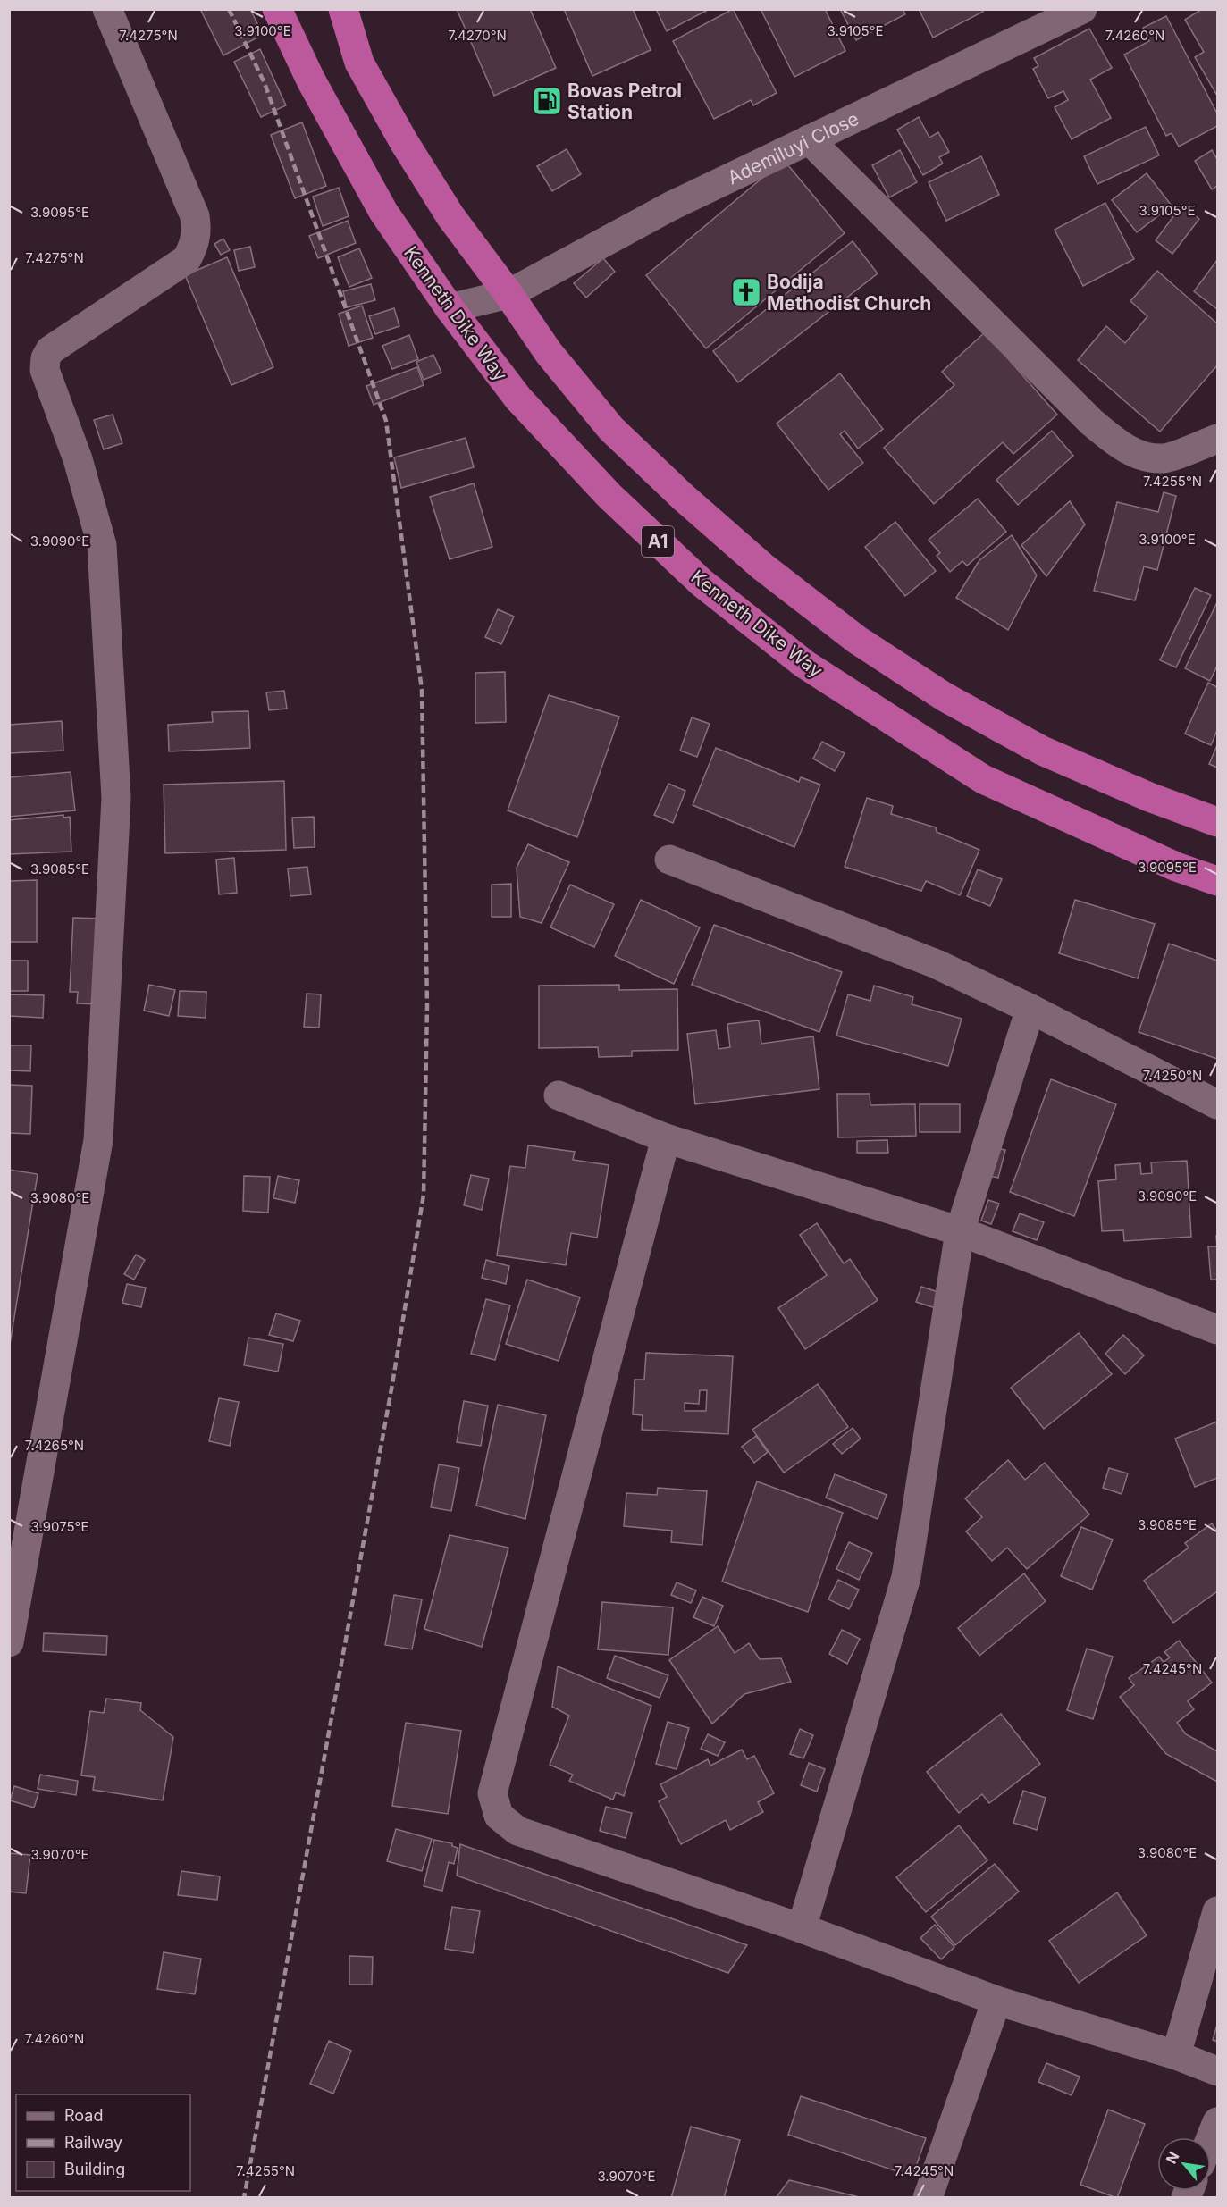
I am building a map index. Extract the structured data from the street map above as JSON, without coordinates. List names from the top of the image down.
{
  "streets": {
    "highway": ["Kenneth Dike Way", "A1"],
    "street": ["Ademiluyi Close"]
  },
  "crossings": [
    ["Ademiluyi Close", "Kenneth Dike Way"],
    ["Ademiluyi Close", "A1"]
  ],
  "places": {
    "fuel station": ["Bovas Petrol Station"],
    "church": ["Bodija Methodist Church"]
  },
  "legend": ["Road", "Railway", "Building"],
  "north": "top left",
  "coordinates": [
    "3.9100°E",
    "3.9105°E",
    "7.4275°N",
    "7.4270°N",
    "7.4260°N",
    "3.9095°E",
    "7.4255°N",
    "3.9090°E",
    "3.9085°E",
    "7.4250°N",
    "3.9080°E",
    "7.4265°N",
    "3.9075°E",
    "7.4245°N",
    "3.9070°E"
  ]
}
